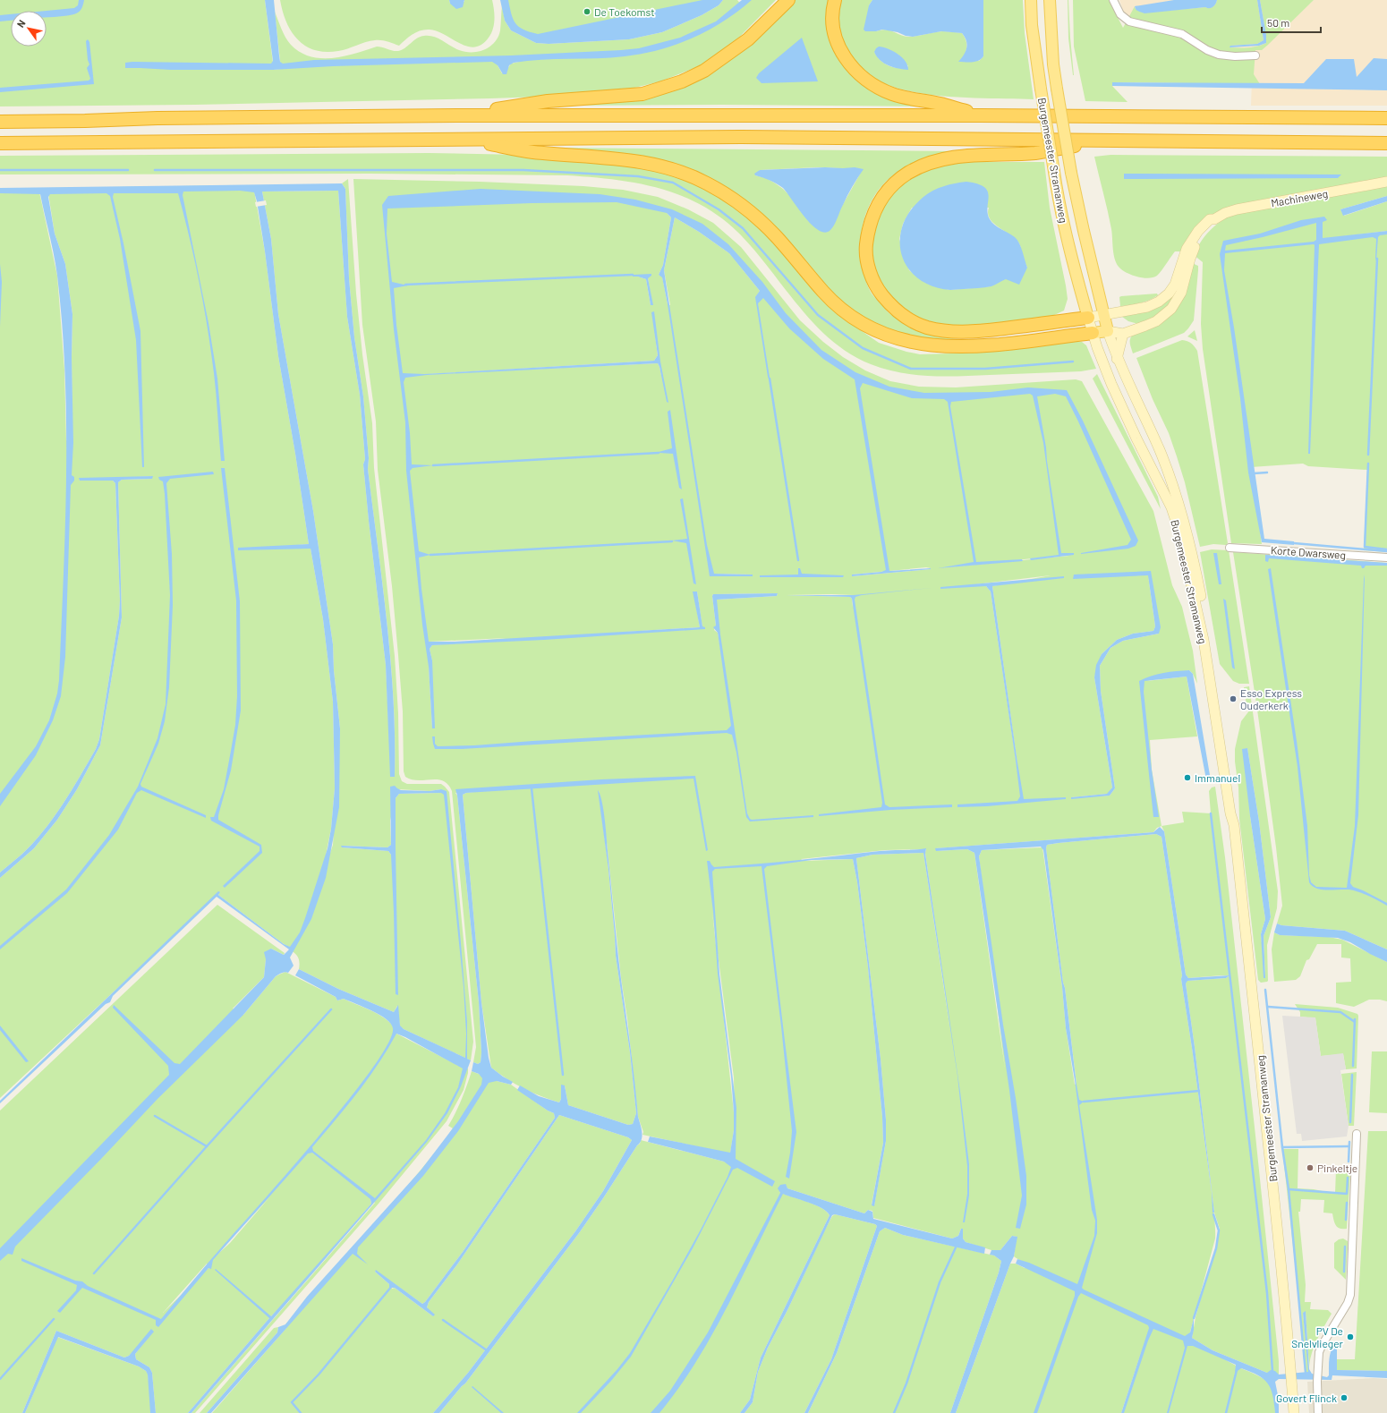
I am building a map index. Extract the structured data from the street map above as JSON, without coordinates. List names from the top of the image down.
{
  "streets": {
    "main road": ["Burgemeester Stramanweg", "Machineweg"],
    "street": ["Korte Dwarsweg"]
  },
  "crossings": [
    ["Burgemeester Stramanweg", "Machineweg"]
  ],
  "places": [
    "De Toekomst",
    "Esso Express Ouderkerk",
    "Immanuel",
    "Pinkeltje",
    "PV De Snelvlieger",
    "Govert Flinck"
  ],
  "scale_bar": "50 m",
  "north": "top left"
}
